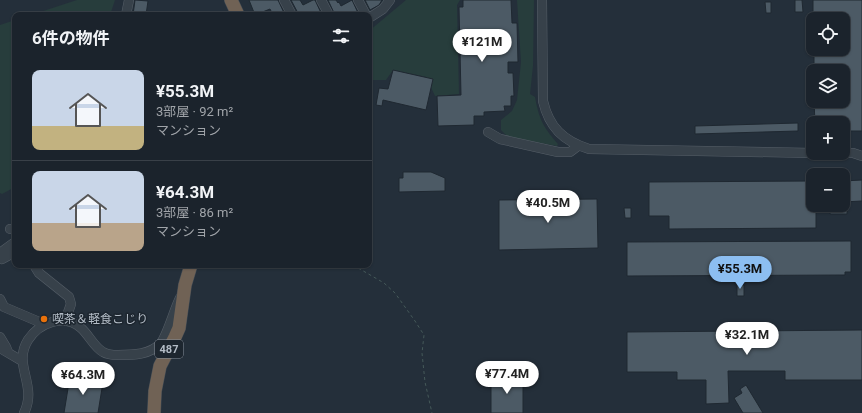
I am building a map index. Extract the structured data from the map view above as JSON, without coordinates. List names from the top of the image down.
{
  "streets": {
    "highway": ["487"]
  },
  "places": ["喫茶＆軽食こじり"],
  "page": {
    "map_buttons": ["+", "−"],
    "heading": "6件の物件",
    "price": [
      "¥121M",
      "¥40.5M",
      "¥55.3M",
      "¥32.1M",
      "¥77.4M",
      "¥64.3M"
    ],
    "list": [
      {
        "name": "¥55.3M",
        "note": "3部屋 · 92 m² · マンション"
      },
      {
        "name": "¥64.3M",
        "note": "3部屋 · 86 m² · マンション"
      }
    ]
  }
}
